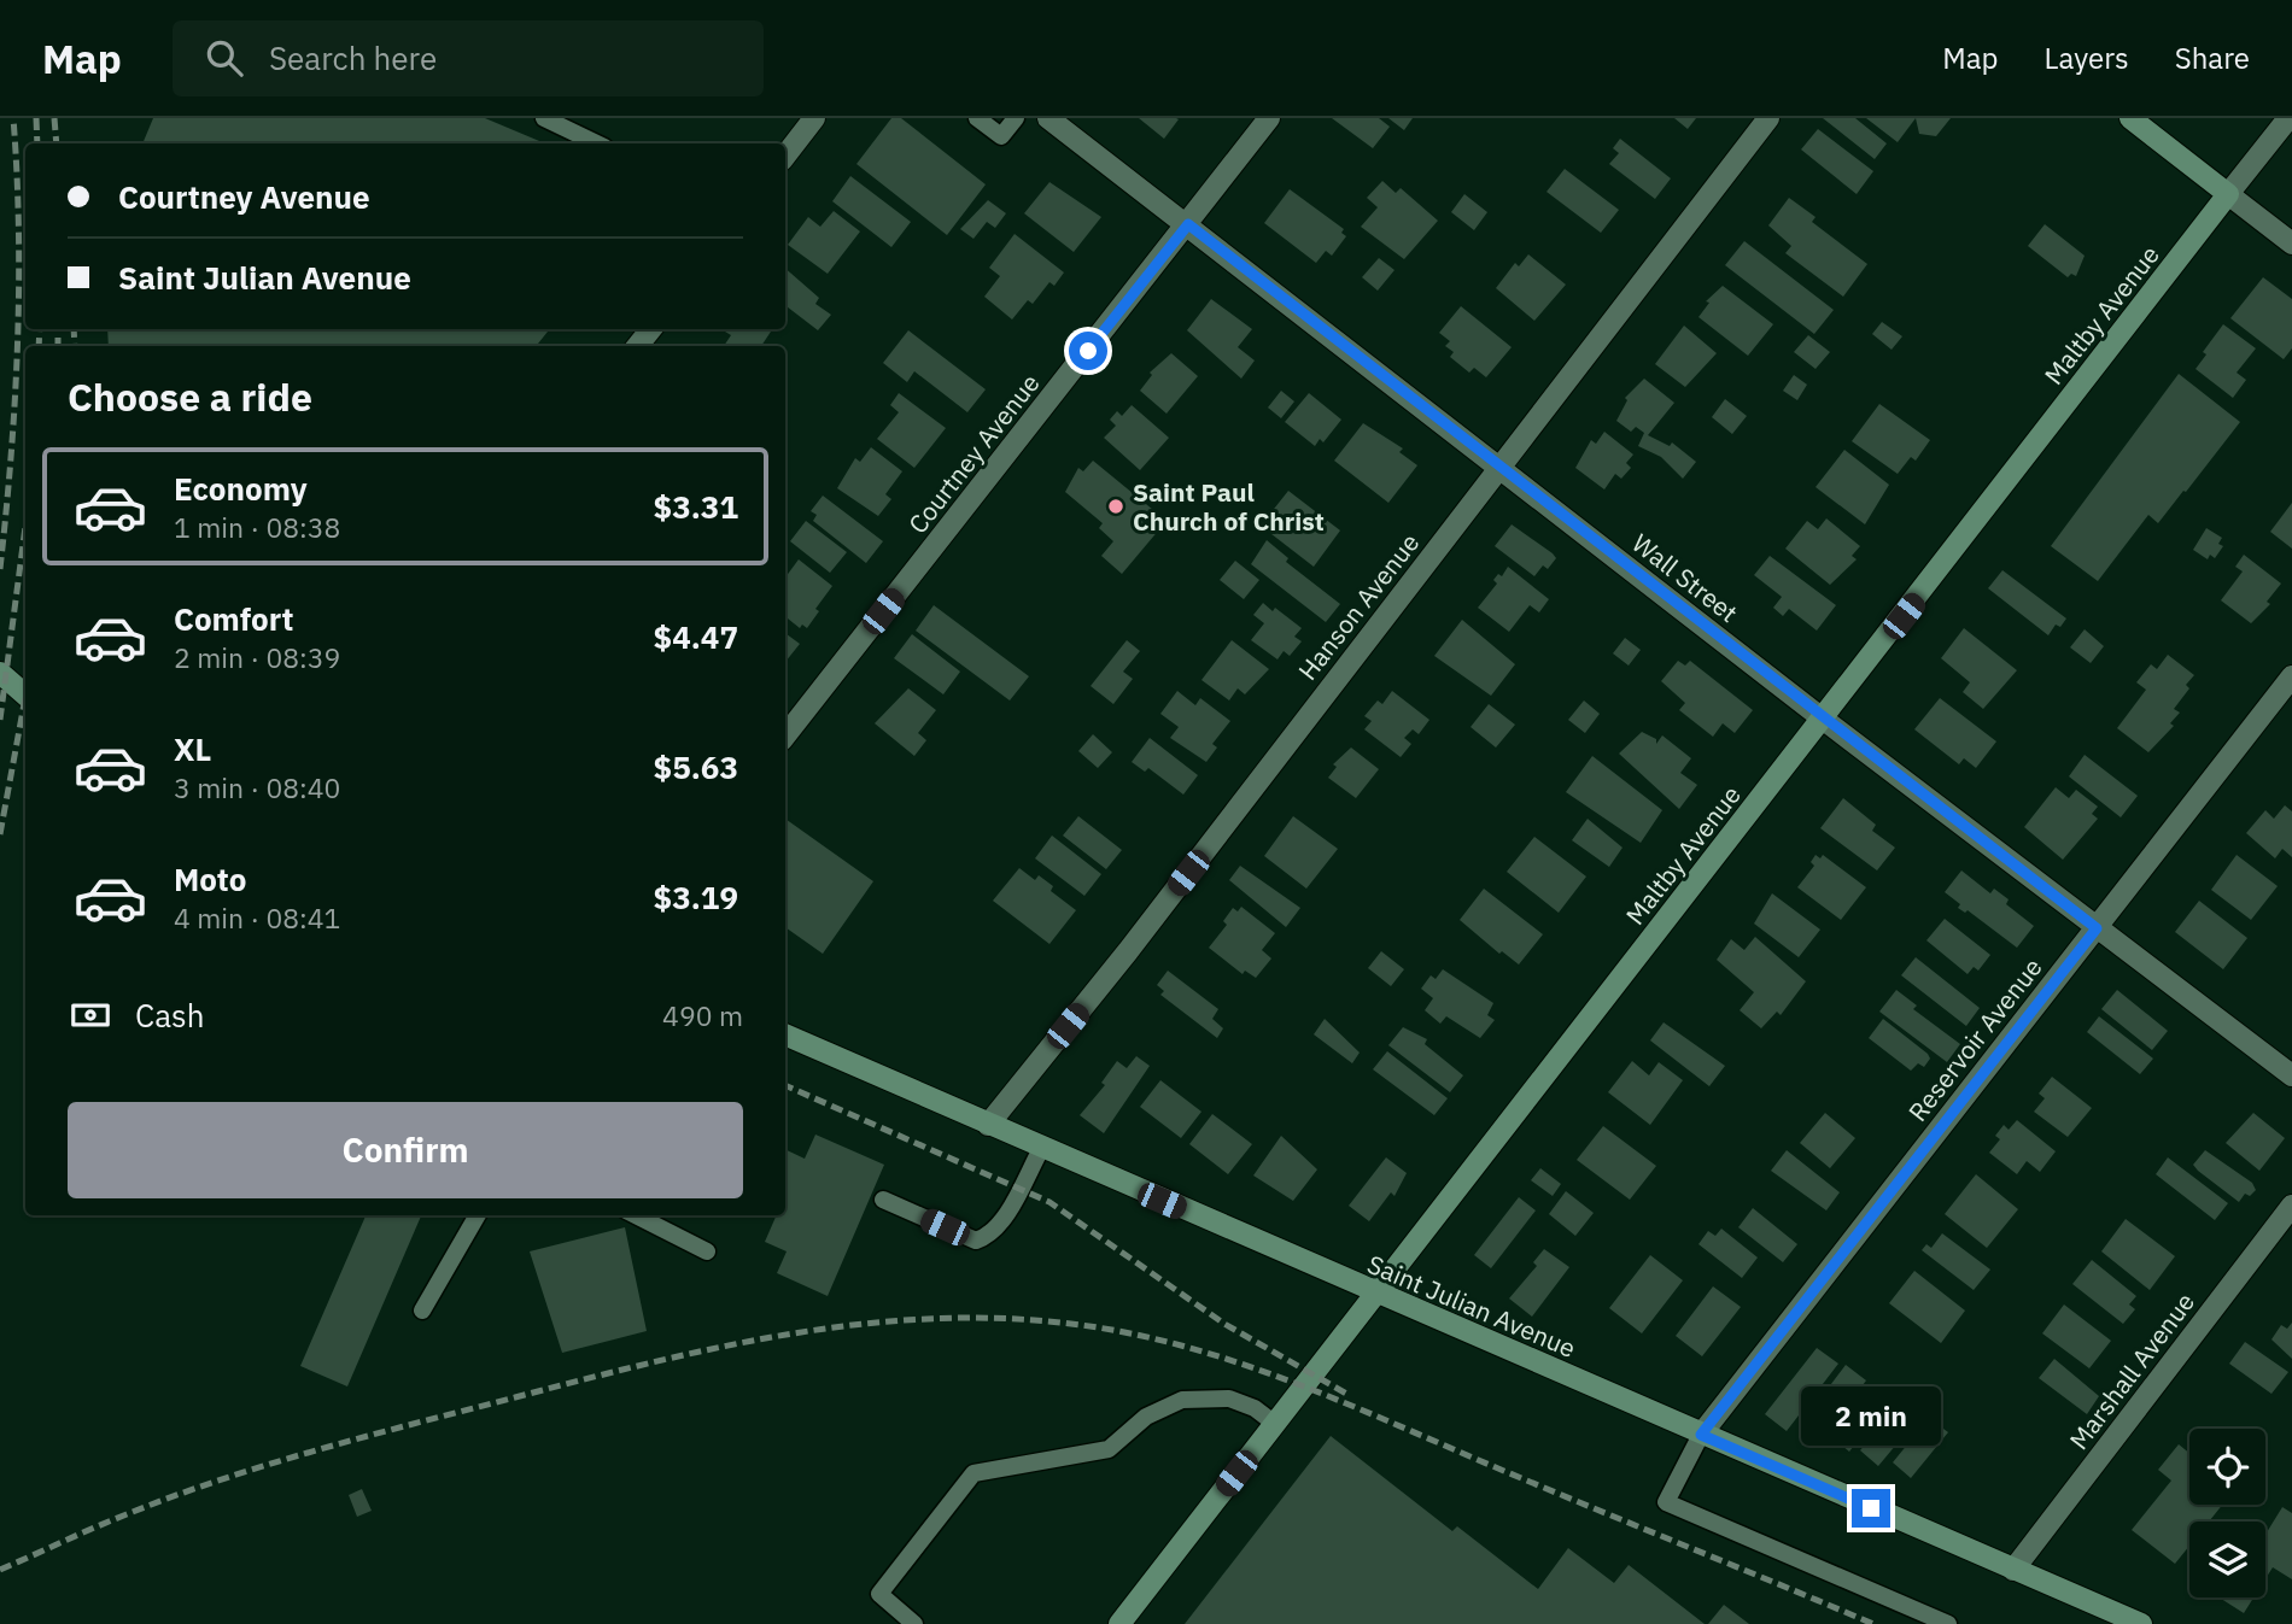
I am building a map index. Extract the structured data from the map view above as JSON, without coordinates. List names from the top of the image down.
{
  "streets": {
    "street": [
      "Maltby Avenue",
      "Courtney Avenue",
      "Wall Street",
      "Hanson Avenue",
      "Reservoir Avenue",
      "Saint Julian Avenue",
      "Marshall Avenue"
    ]
  },
  "crossings": [
    ["Maltby Avenue", "Wall Street"],
    ["Maltby Avenue", "Saint Julian Avenue"],
    ["Courtney Avenue", "Wall Street"],
    ["Wall Street", "Hanson Avenue"],
    ["Wall Street", "Reservoir Avenue"],
    ["Hanson Avenue", "Saint Julian Avenue"],
    ["Reservoir Avenue", "Saint Julian Avenue"],
    ["Saint Julian Avenue", "Marshall Avenue"]
  ],
  "places": ["Saint Paul Church of Christ"],
  "page": {
    "header": "Map",
    "search": "Search here",
    "nav": ["Map", "Layers", "Share"],
    "banner": ["Courtney Avenue", "Saint Julian Avenue"],
    "heading": "Choose a ride",
    "list": [
      {
        "name": "Economy",
        "note": "1 min · 08:38",
        "value": "$3.31"
      },
      {
        "name": "Comfort",
        "note": "2 min · 08:39",
        "value": "$4.47"
      },
      {
        "name": "XL",
        "note": "3 min · 08:40",
        "value": "$5.63"
      },
      {
        "name": "Moto",
        "note": "4 min · 08:41",
        "value": "$3.19"
      }
    ],
    "pay": ["Cash", "490 m"],
    "buttons": "Confirm",
    "bubble": "2 min"
  }
}
